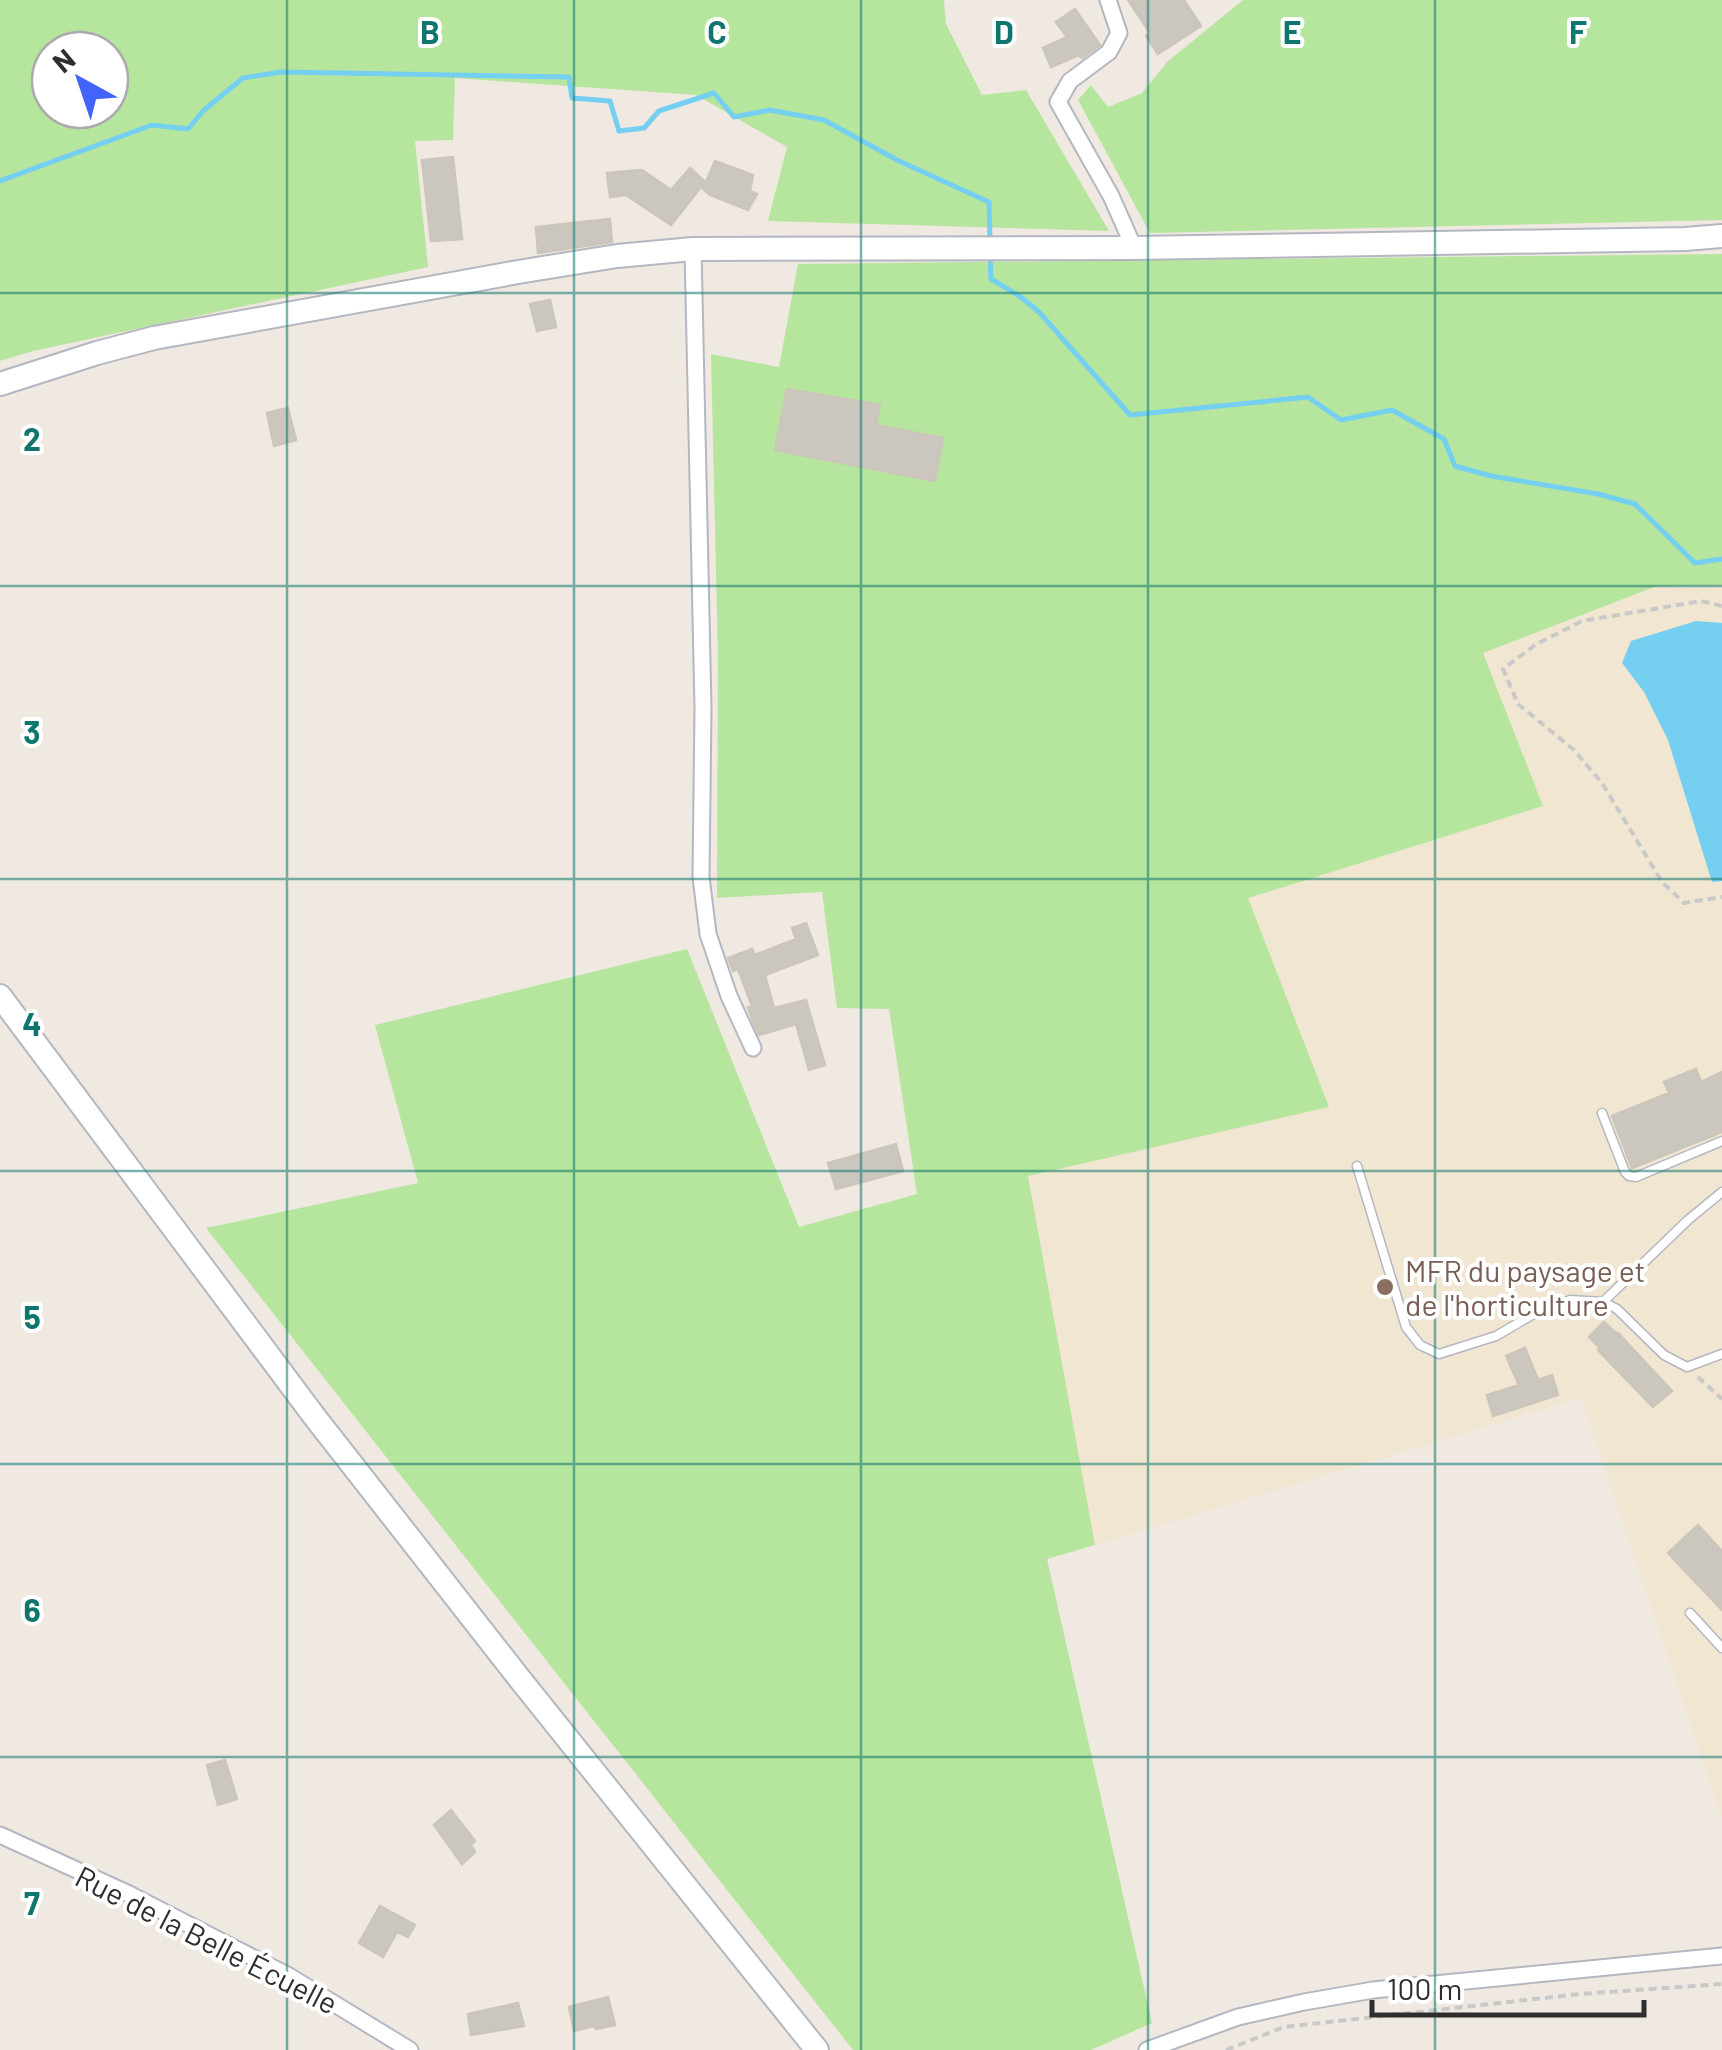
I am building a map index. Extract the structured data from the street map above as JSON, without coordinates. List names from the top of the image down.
{
  "streets": {
    "street": ["Rue de la Belle Écuelle"]
  },
  "places": ["MFR du paysage et de l'horticulture"],
  "scale_bar": "100 m",
  "north": "top left",
  "grid": {
    "columns": [
      "B",
      "C",
      "D",
      "E",
      "F"
    ],
    "rows": [
      "2",
      "3",
      "4",
      "5",
      "6",
      "7"
    ]
  }
}
